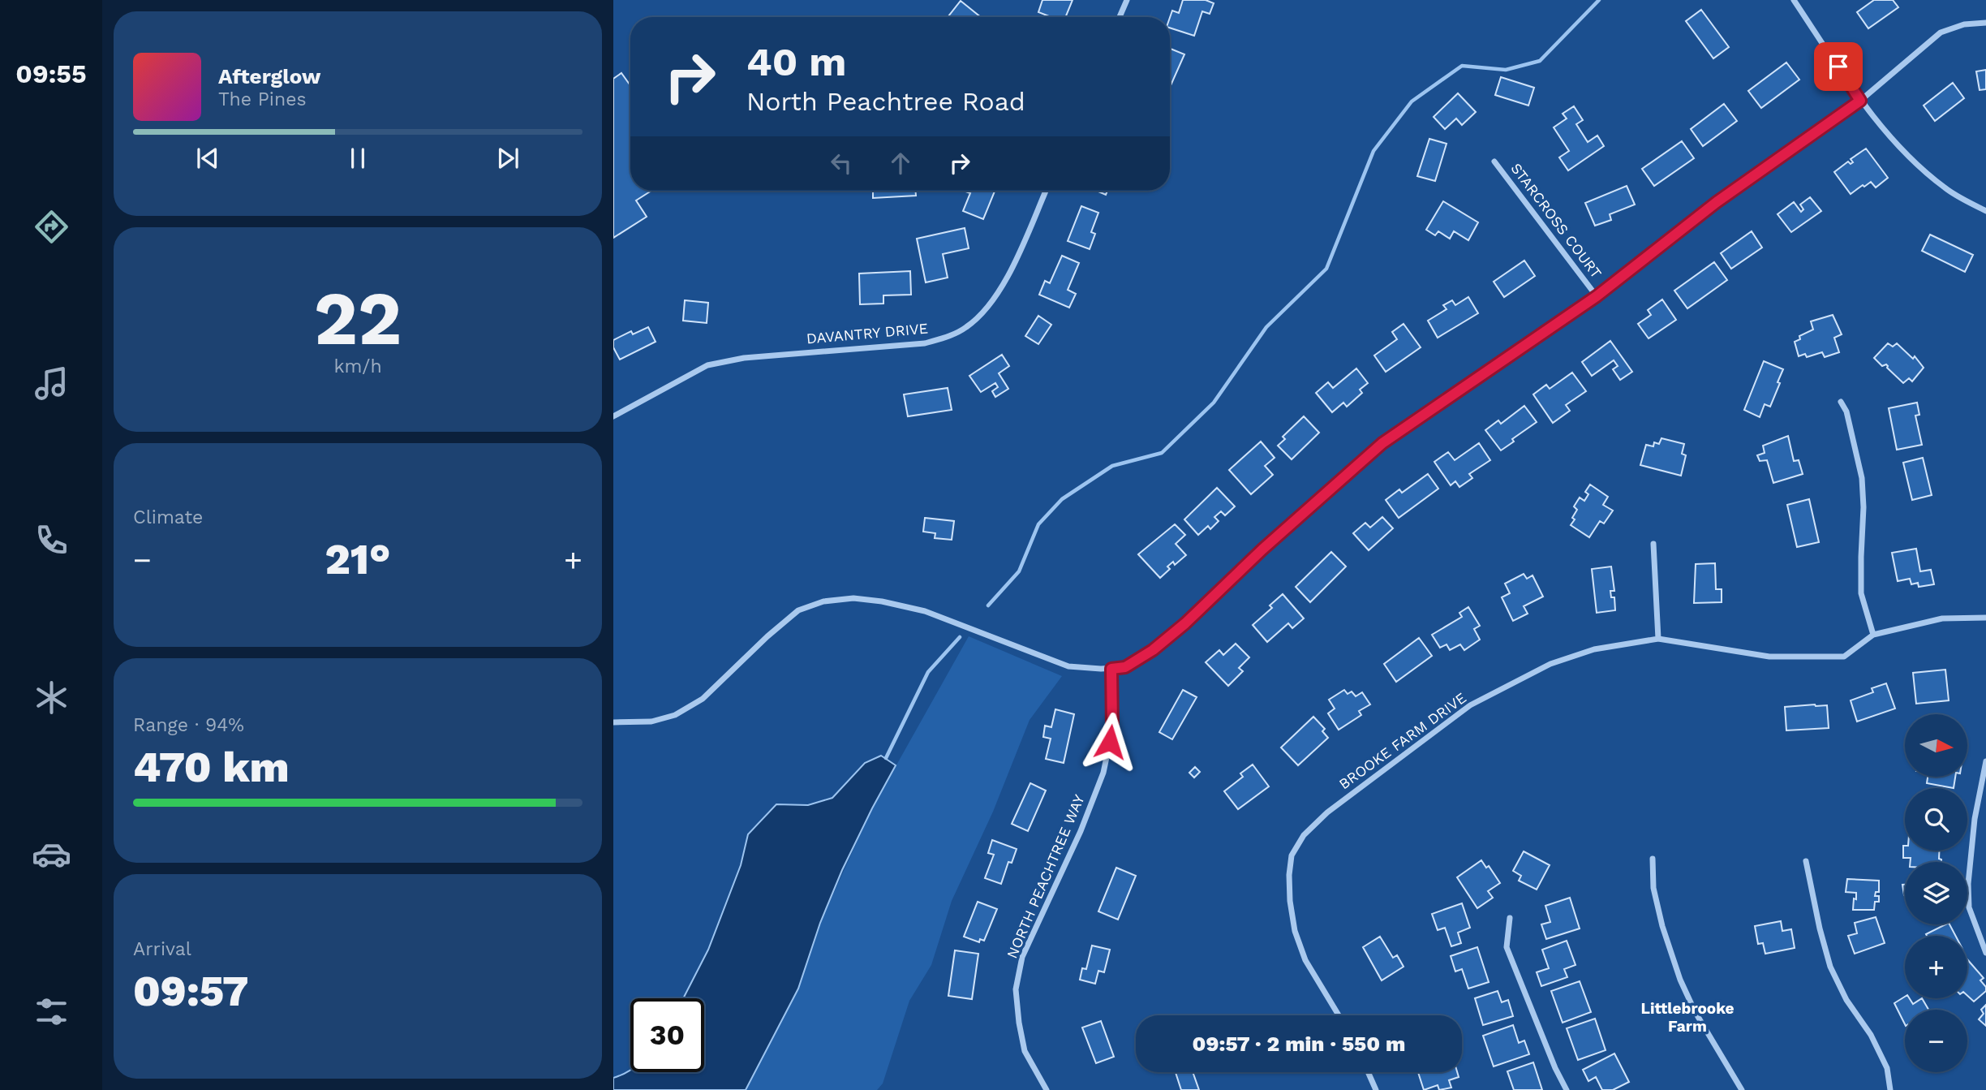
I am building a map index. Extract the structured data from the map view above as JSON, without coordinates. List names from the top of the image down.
{
  "streets": {
    "street": [
      "STARCROSS COURT",
      "DAVANTRY DRIVE",
      "BROOKE FARM DRIVE",
      "NORTH PEACHTREE WAY"
    ]
  },
  "districts": ["Littlebrooke Farm"],
  "north": "right",
  "page": {
    "tabs": "09:55",
    "turn": ["40 m", "North Peachtree Road"],
    "song": ["Afterglow", "The Pines"],
    "tile": [
      ["22", "km/h"],
      "Climate",
      ["Range · 94%", "470 km"],
      ["Arrival", "09:57"]
    ],
    "heat": ["−", "21°", "+"],
    "map_buttons": ["+", "−"],
    "limit": "30",
    "trip": "09:57 · 2 min · 550 m"
  }
}
